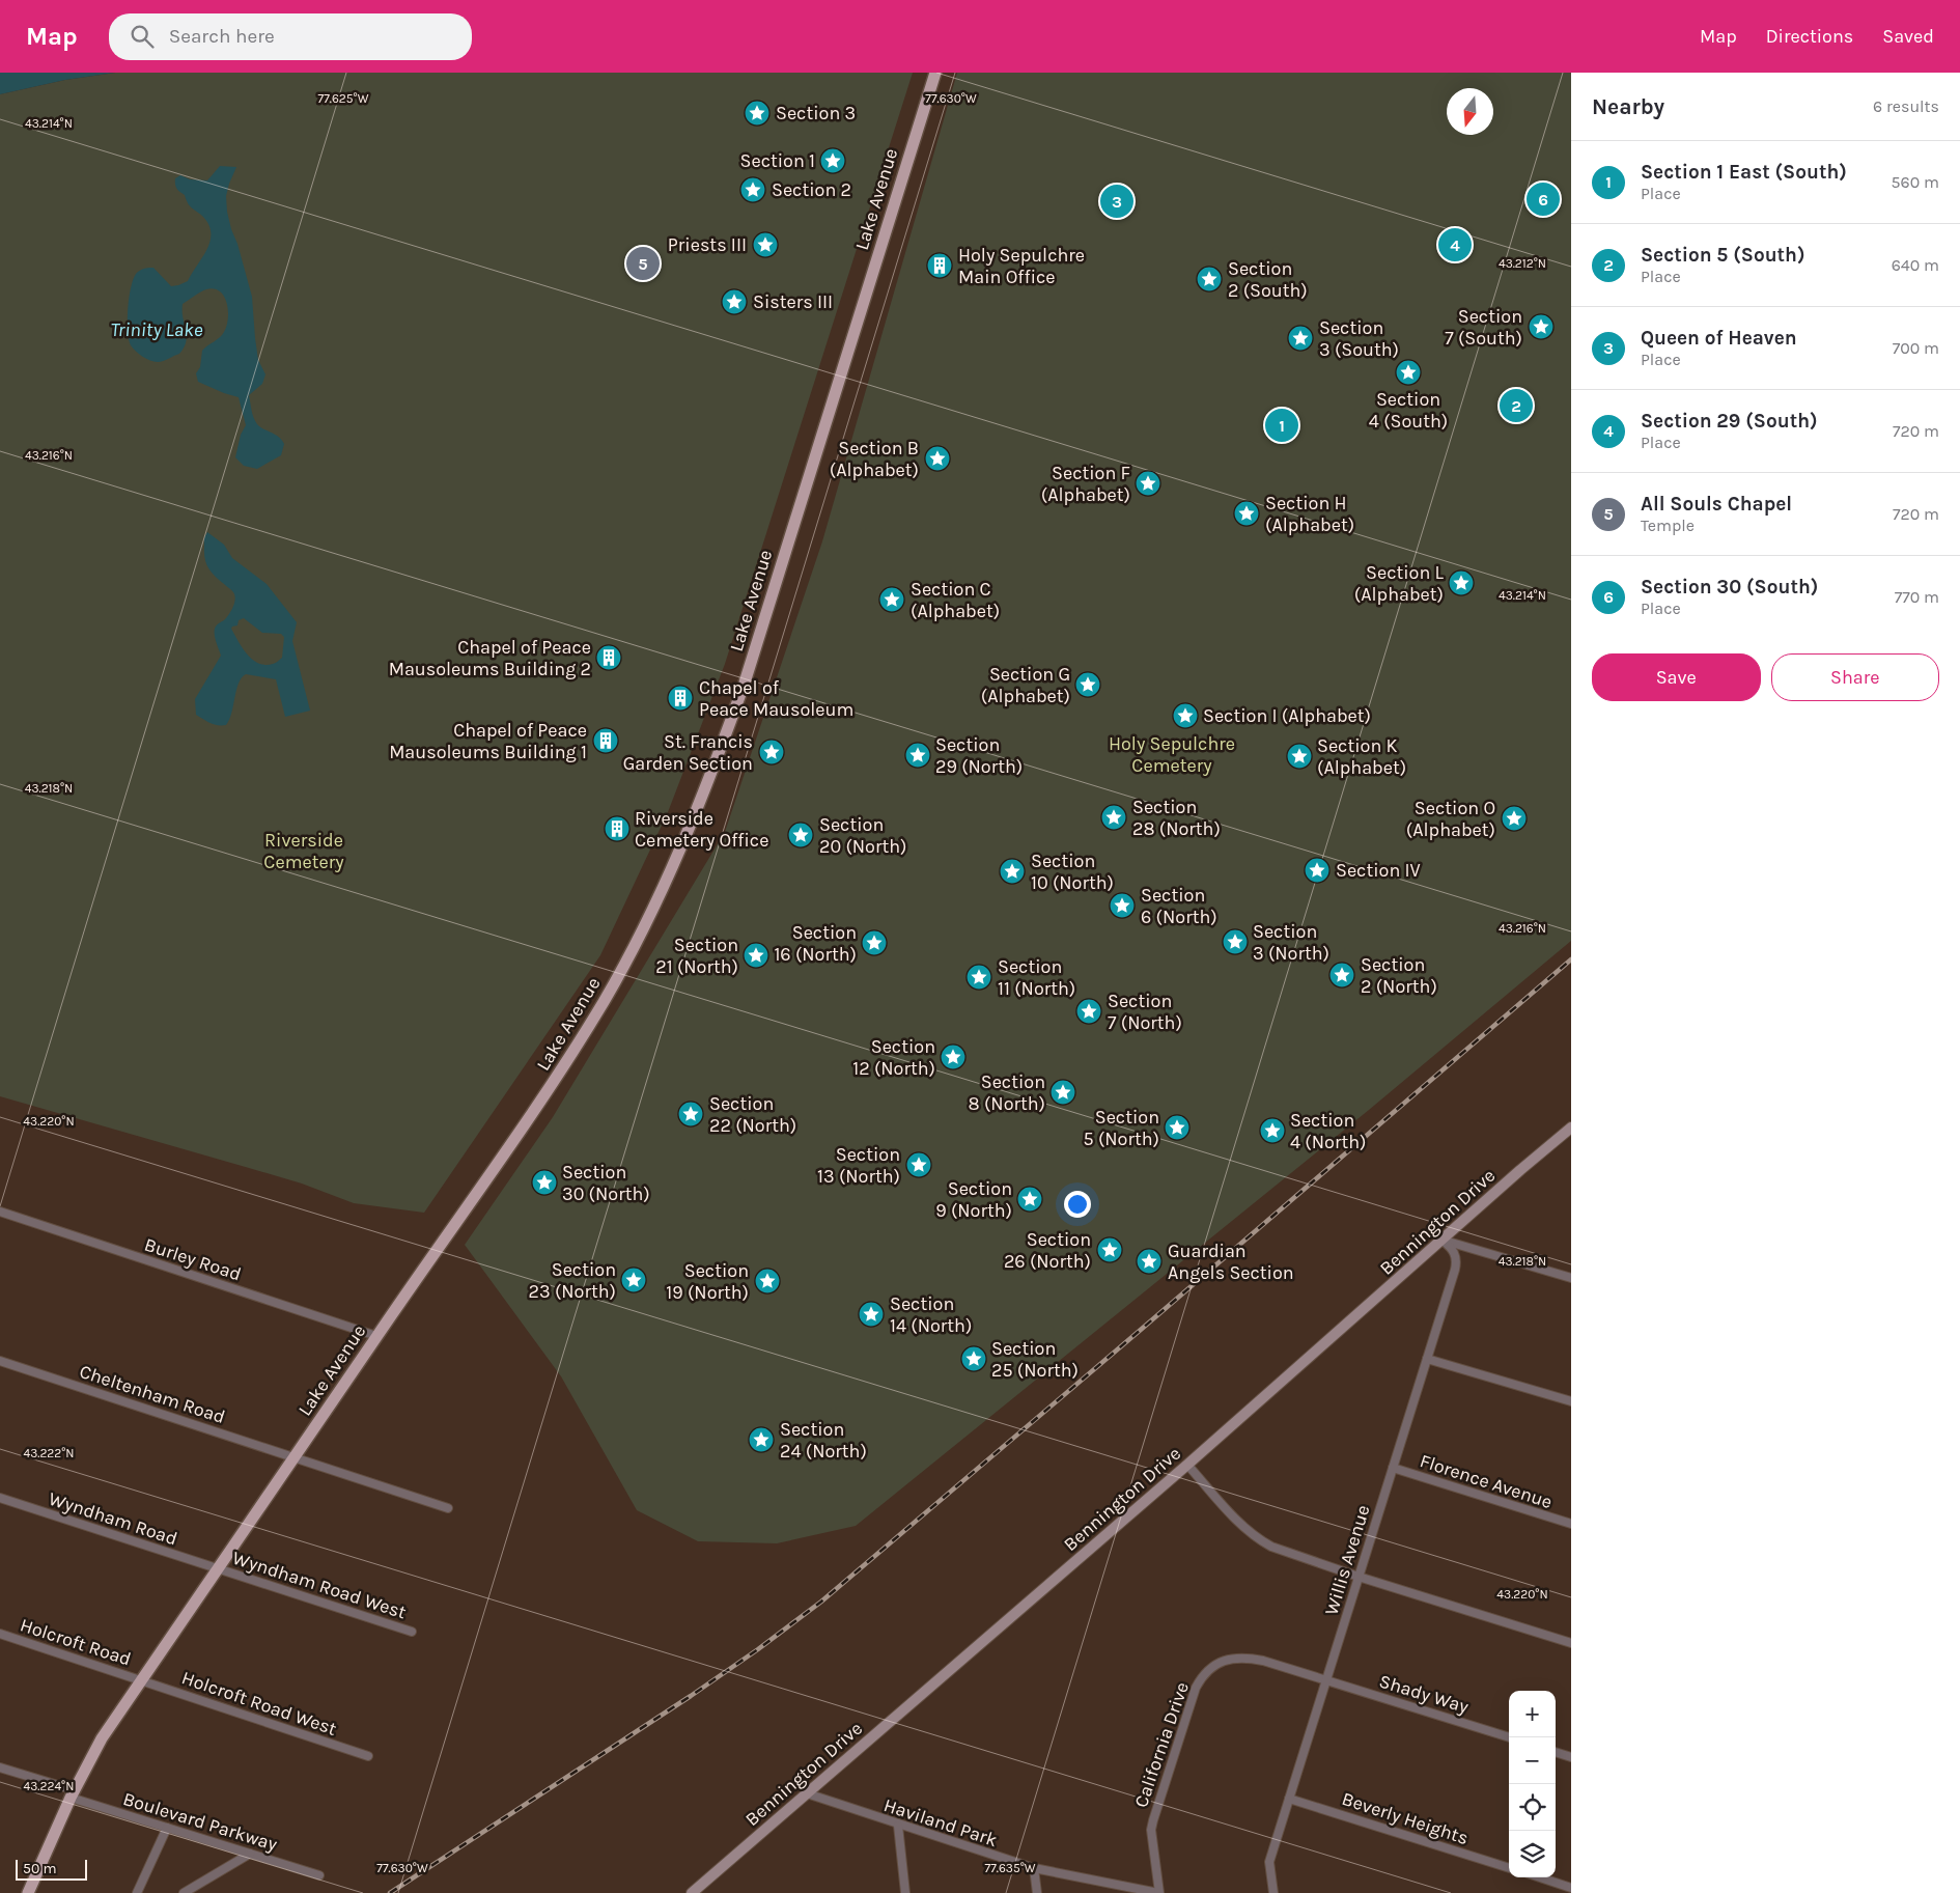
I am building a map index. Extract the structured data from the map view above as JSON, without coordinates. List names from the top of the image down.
{
  "streets": {
    "main road": ["Lake Avenue"],
    "street": [
      "Bennington Drive",
      "Burley Road",
      "Cheltenham Road",
      "Florence Avenue",
      "Wyndham Road",
      "Willis Avenue",
      "Wyndham Road West",
      "Holcroft Road",
      "Shady Way",
      "Holcroft Road West",
      "California Drive",
      "Beverly Heights",
      "Boulevard Parkway",
      "Haviland Park"
    ]
  },
  "crossings": [
    ["Lake Avenue", "Burley Road"],
    ["Lake Avenue", "Cheltenham Road"],
    ["Lake Avenue", "Wyndham Road"],
    ["Lake Avenue", "Wyndham Road West"],
    ["Lake Avenue", "Holcroft Road"],
    ["Lake Avenue", "Holcroft Road West"],
    ["Lake Avenue", "Boulevard Parkway"],
    ["Bennington Drive", "Willis Avenue"],
    ["Bennington Drive", "Haviland Park"],
    ["Florence Avenue", "Willis Avenue"],
    ["Wyndham Road", "Wyndham Road West"],
    ["Willis Avenue", "Shady Way"],
    ["Willis Avenue", "California Drive"],
    ["Willis Avenue", "Beverly Heights"],
    ["Holcroft Road", "Holcroft Road West"],
    ["Shady Way", "California Drive"],
    ["California Drive", "Haviland Park"]
  ],
  "water": ["Trinity Lake"],
  "parks": ["Holy Sepulchre Cemetery", "Riverside Cemetery"],
  "places": {
    "place": [
      "Section 3",
      "Section 1",
      "Section 2",
      "Priests III",
      "Section 2 (South)",
      "Sisters III",
      "Section 7 (South)",
      "Section 3 (South)",
      "Section 4 (South)",
      "Section B (Alphabet)",
      "Section F (Alphabet)",
      "Section H (Alphabet)",
      "Section L (Alphabet)",
      "Section C (Alphabet)",
      "Section G (Alphabet)",
      "Section I (Alphabet)",
      "St. Francis Garden Section",
      "Section 29 (North)",
      "Section K (Alphabet)",
      "Section 28 (North)",
      "Section O (Alphabet)",
      "Section 20 (North)",
      "Section IV",
      "Section 10 (North)",
      "Section 6 (North)",
      "Section 3 (North)",
      "Section 16 (North)",
      "Section 21 (North)",
      "Section 2 (North)",
      "Section 11 (North)",
      "Section 7 (North)",
      "Section 12 (North)",
      "Section 8 (North)",
      "Section 22 (North)",
      "Section 5 (North)",
      "Section 4 (North)",
      "Section 13 (North)",
      "Section 30 (North)",
      "Section 9 (North)",
      "Section 26 (North)",
      "Guardian Angels Section",
      "Section 23 (North)",
      "Section 19 (North)",
      "Section 14 (North)",
      "Section 25 (North)",
      "Section 24 (North)"
    ],
    "building": [
      "Holy Sepulchre Main Office",
      "Chapel of Peace Mausoleums Building 2",
      "Chapel of Peace Mausoleum",
      "Chapel of Peace Mausoleums Building 1",
      "Riverside Cemetery Office"
    ]
  },
  "scale_bar": "50 m",
  "north": "bottom",
  "page": {
    "header": "Map",
    "search": "Search here",
    "nav": ["Map", "Directions", "Saved"],
    "heading": ["Nearby", "6 results"],
    "list": [
      {
        "mark": "1",
        "name": "Section 1 East (South)",
        "note": "Place",
        "value": "560 m"
      },
      {
        "mark": "2",
        "name": "Section 5 (South)",
        "note": "Place",
        "value": "640 m"
      },
      {
        "mark": "3",
        "name": "Queen of Heaven",
        "note": "Place",
        "value": "700 m"
      },
      {
        "mark": "4",
        "name": "Section 29 (South)",
        "note": "Place",
        "value": "720 m"
      },
      {
        "mark": "5",
        "name": "All Souls Chapel",
        "note": "Temple",
        "value": "720 m"
      },
      {
        "mark": "6",
        "name": "Section 30 (South)",
        "note": "Place",
        "value": "770 m"
      }
    ],
    "pins": [
      "6",
      "3",
      "4",
      "5",
      "2",
      "1"
    ],
    "buttons": ["Save", "Share"],
    "map_buttons": ["+", "−"],
    "scale": "50 m"
  },
  "coordinates": [
    "77.625°W",
    "77.630°W",
    "43.214°N",
    "43.212°N",
    "43.216°N",
    "43.218°N",
    "43.220°N",
    "43.222°N",
    "43.224°N",
    "77.635°W"
  ]
}
